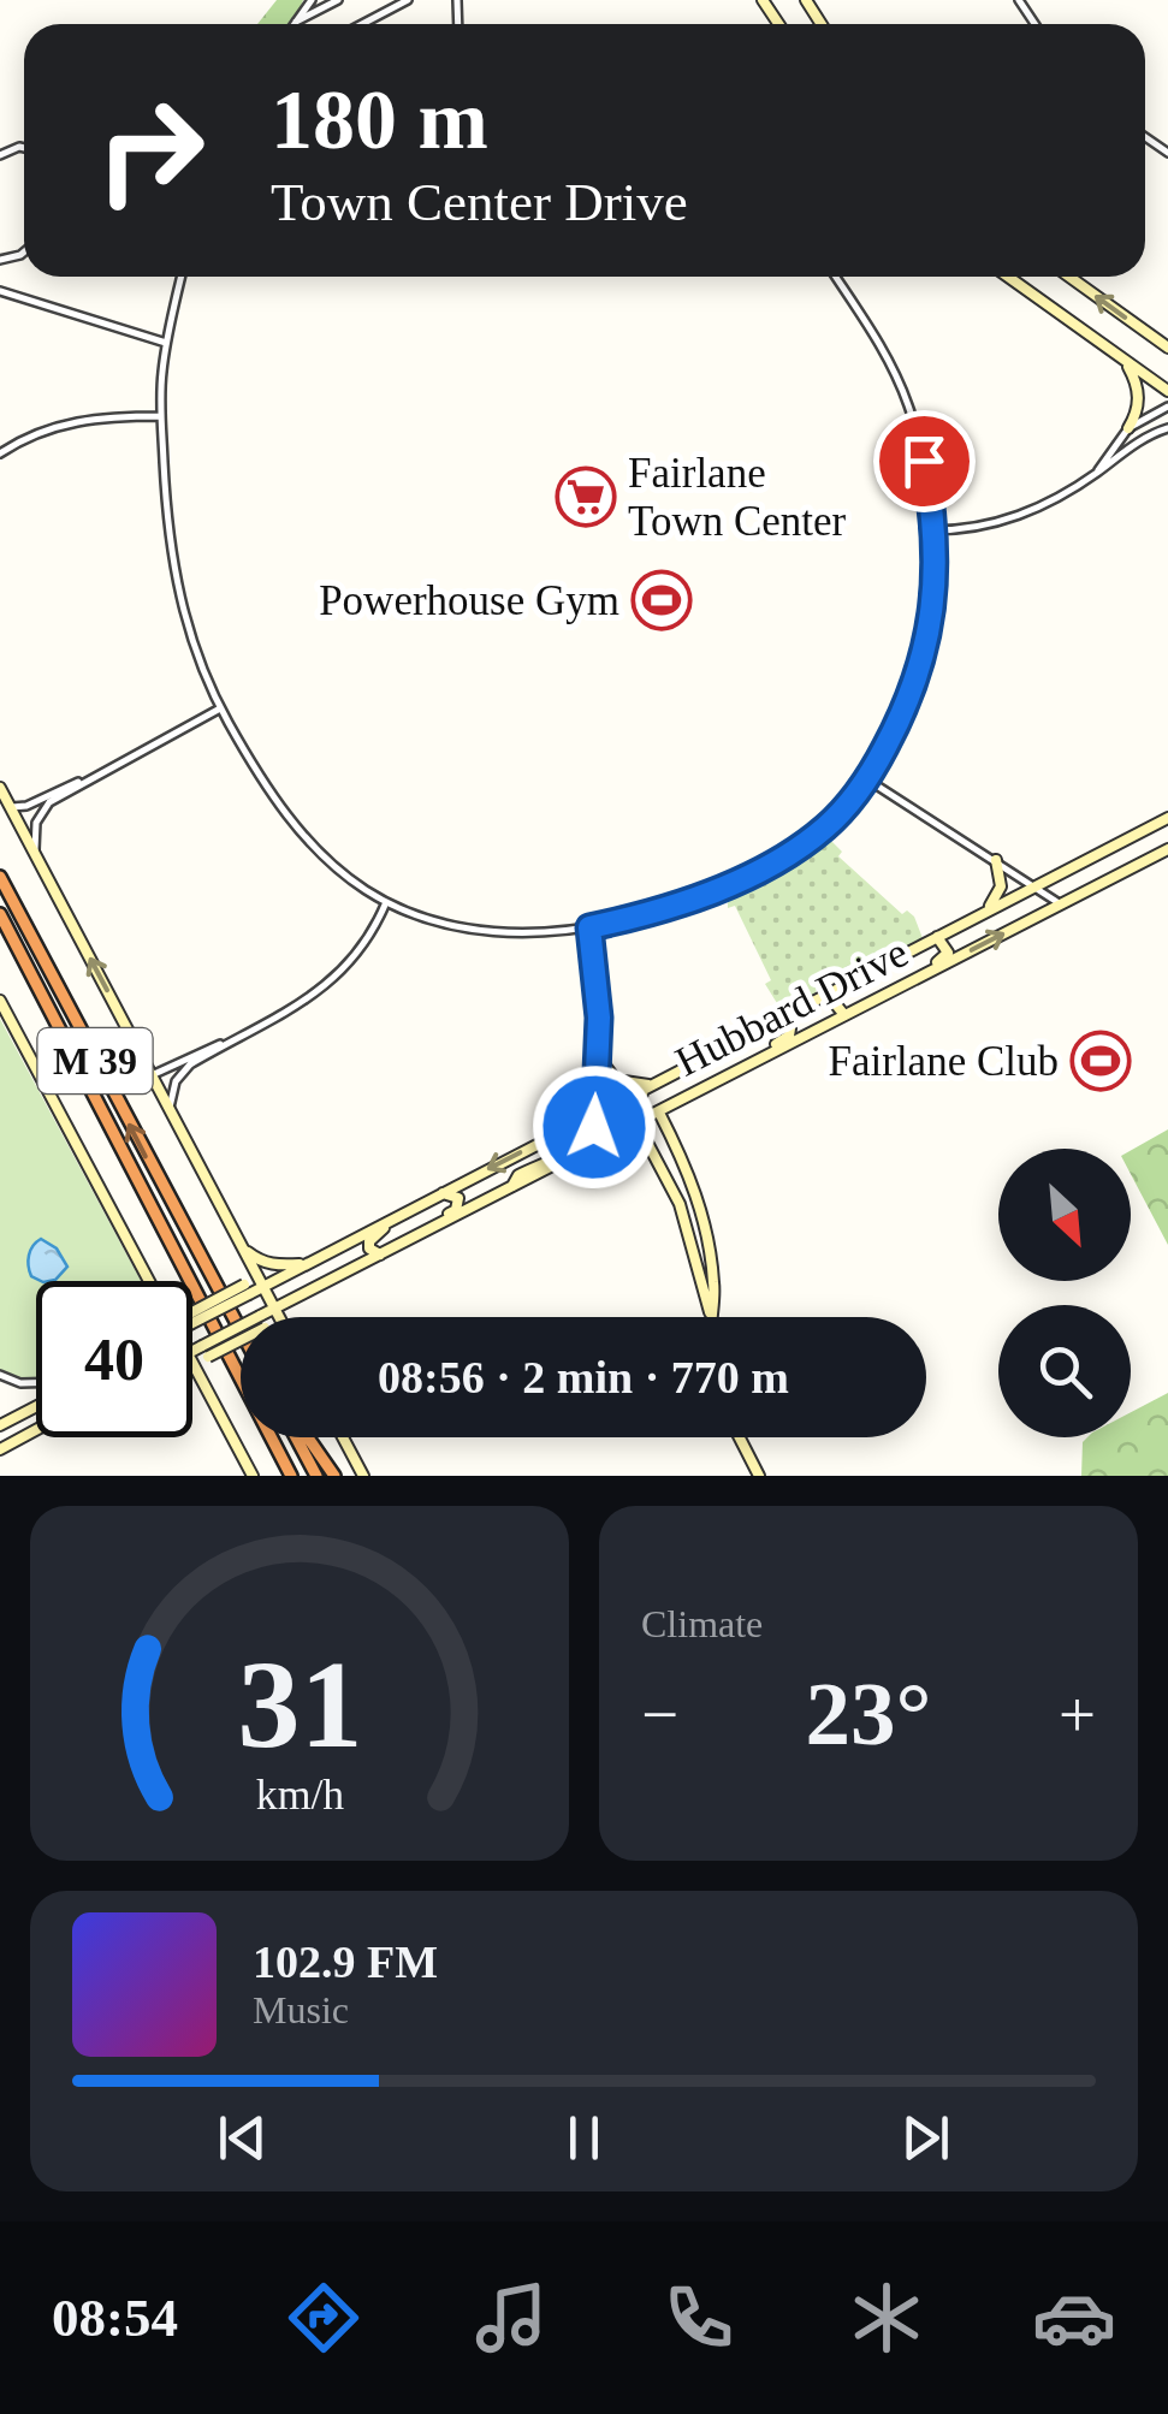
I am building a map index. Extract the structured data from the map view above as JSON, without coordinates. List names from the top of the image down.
{
  "streets": {
    "highway": ["M 39"],
    "street": ["Hubbard Drive"]
  },
  "places": {
    "supermarket": ["Fairlane Town Center"],
    "sports": ["Powerhouse Gym", "Fairlane Club"]
  },
  "north": "bottom right",
  "page": {
    "turn": ["180 m", "Town Center Drive"],
    "limit": "40",
    "trip": "08:56 · 2 min · 770 m",
    "tile": "Climate",
    "heat": ["−", "23°", "+"],
    "song": ["102.9 FM", "Music"],
    "tabs": "08:54",
    "gauge": ["31", "km/h"]
  }
}
